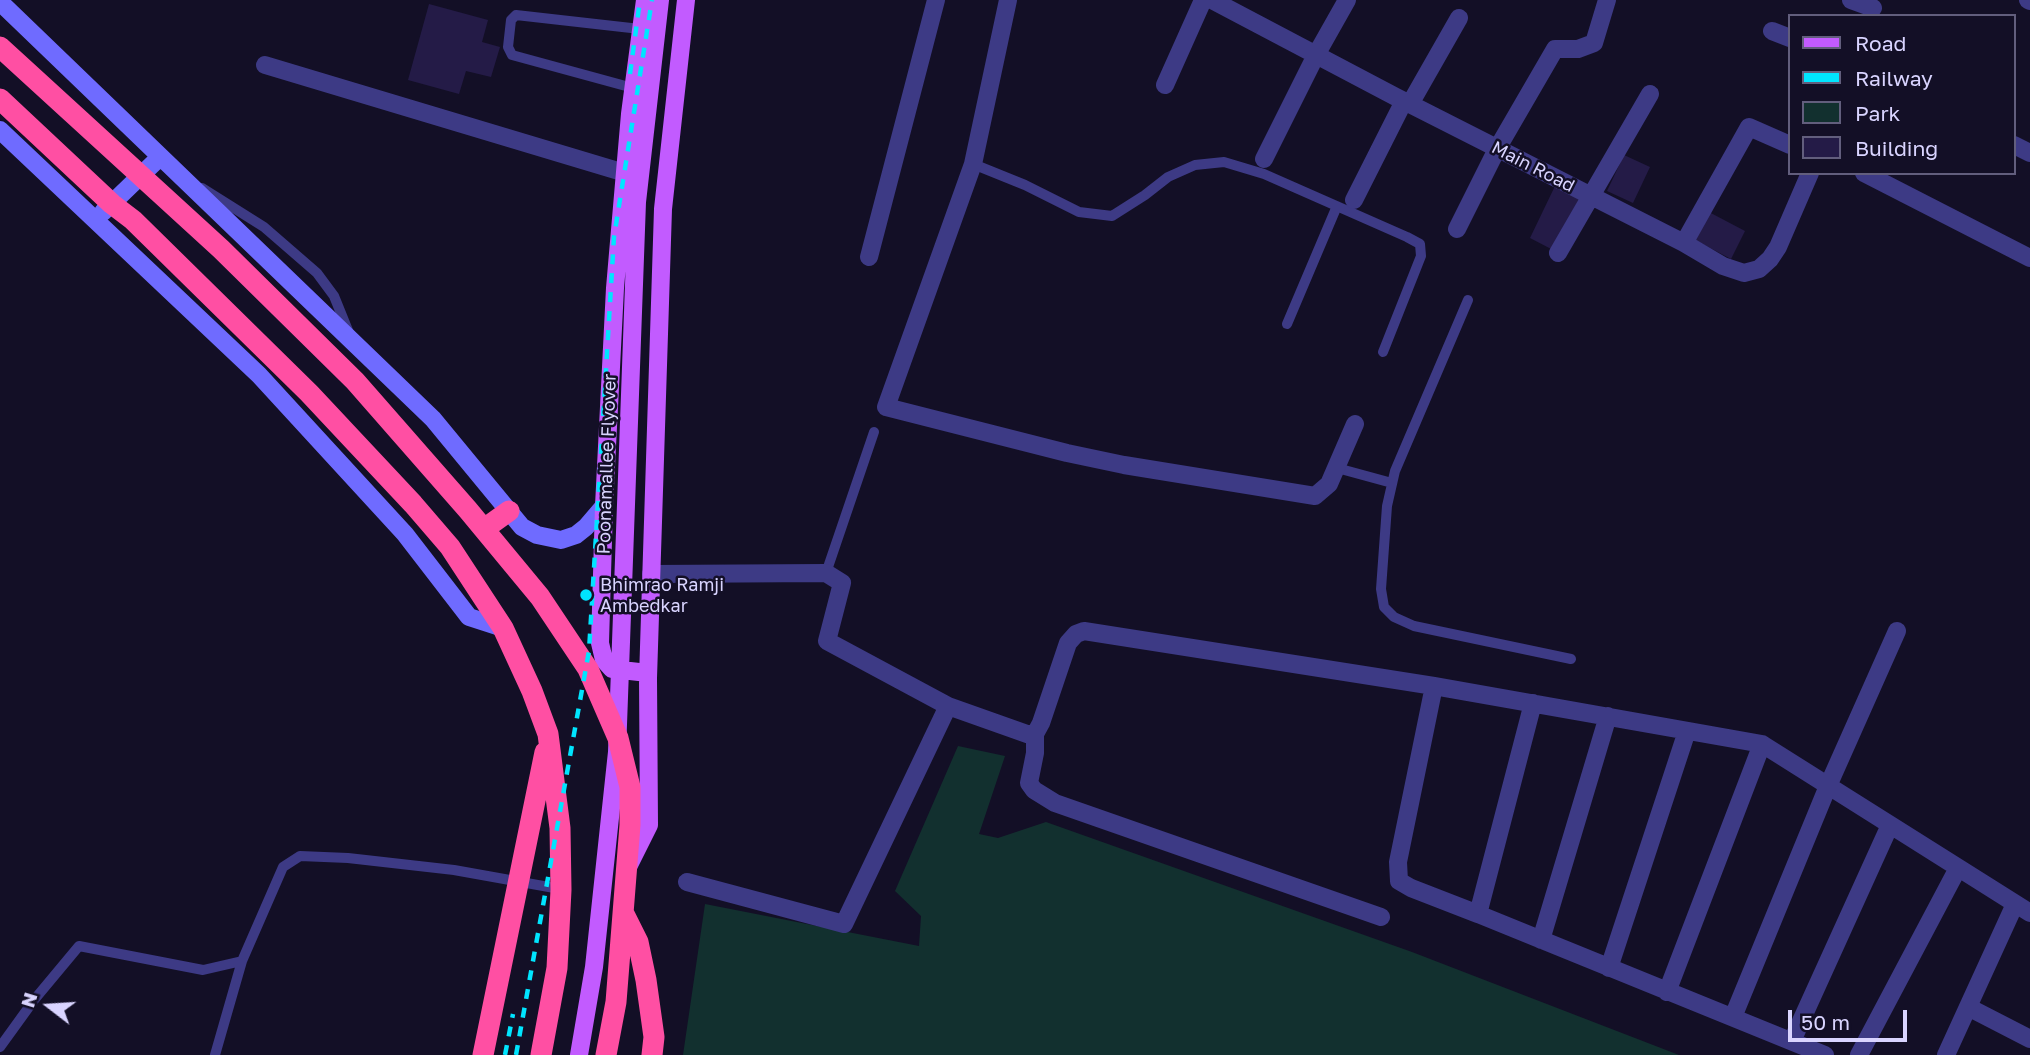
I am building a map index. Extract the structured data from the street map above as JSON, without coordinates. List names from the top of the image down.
{
  "streets": {
    "main road": ["Poonamallee Flyover"],
    "street": ["Main Road"]
  },
  "places": ["Bhimrao Ramji Ambedkar"],
  "legend": [
    "Road",
    "Railway",
    "Park",
    "Building"
  ],
  "scale_bar": "50 m",
  "north": "left"
}
